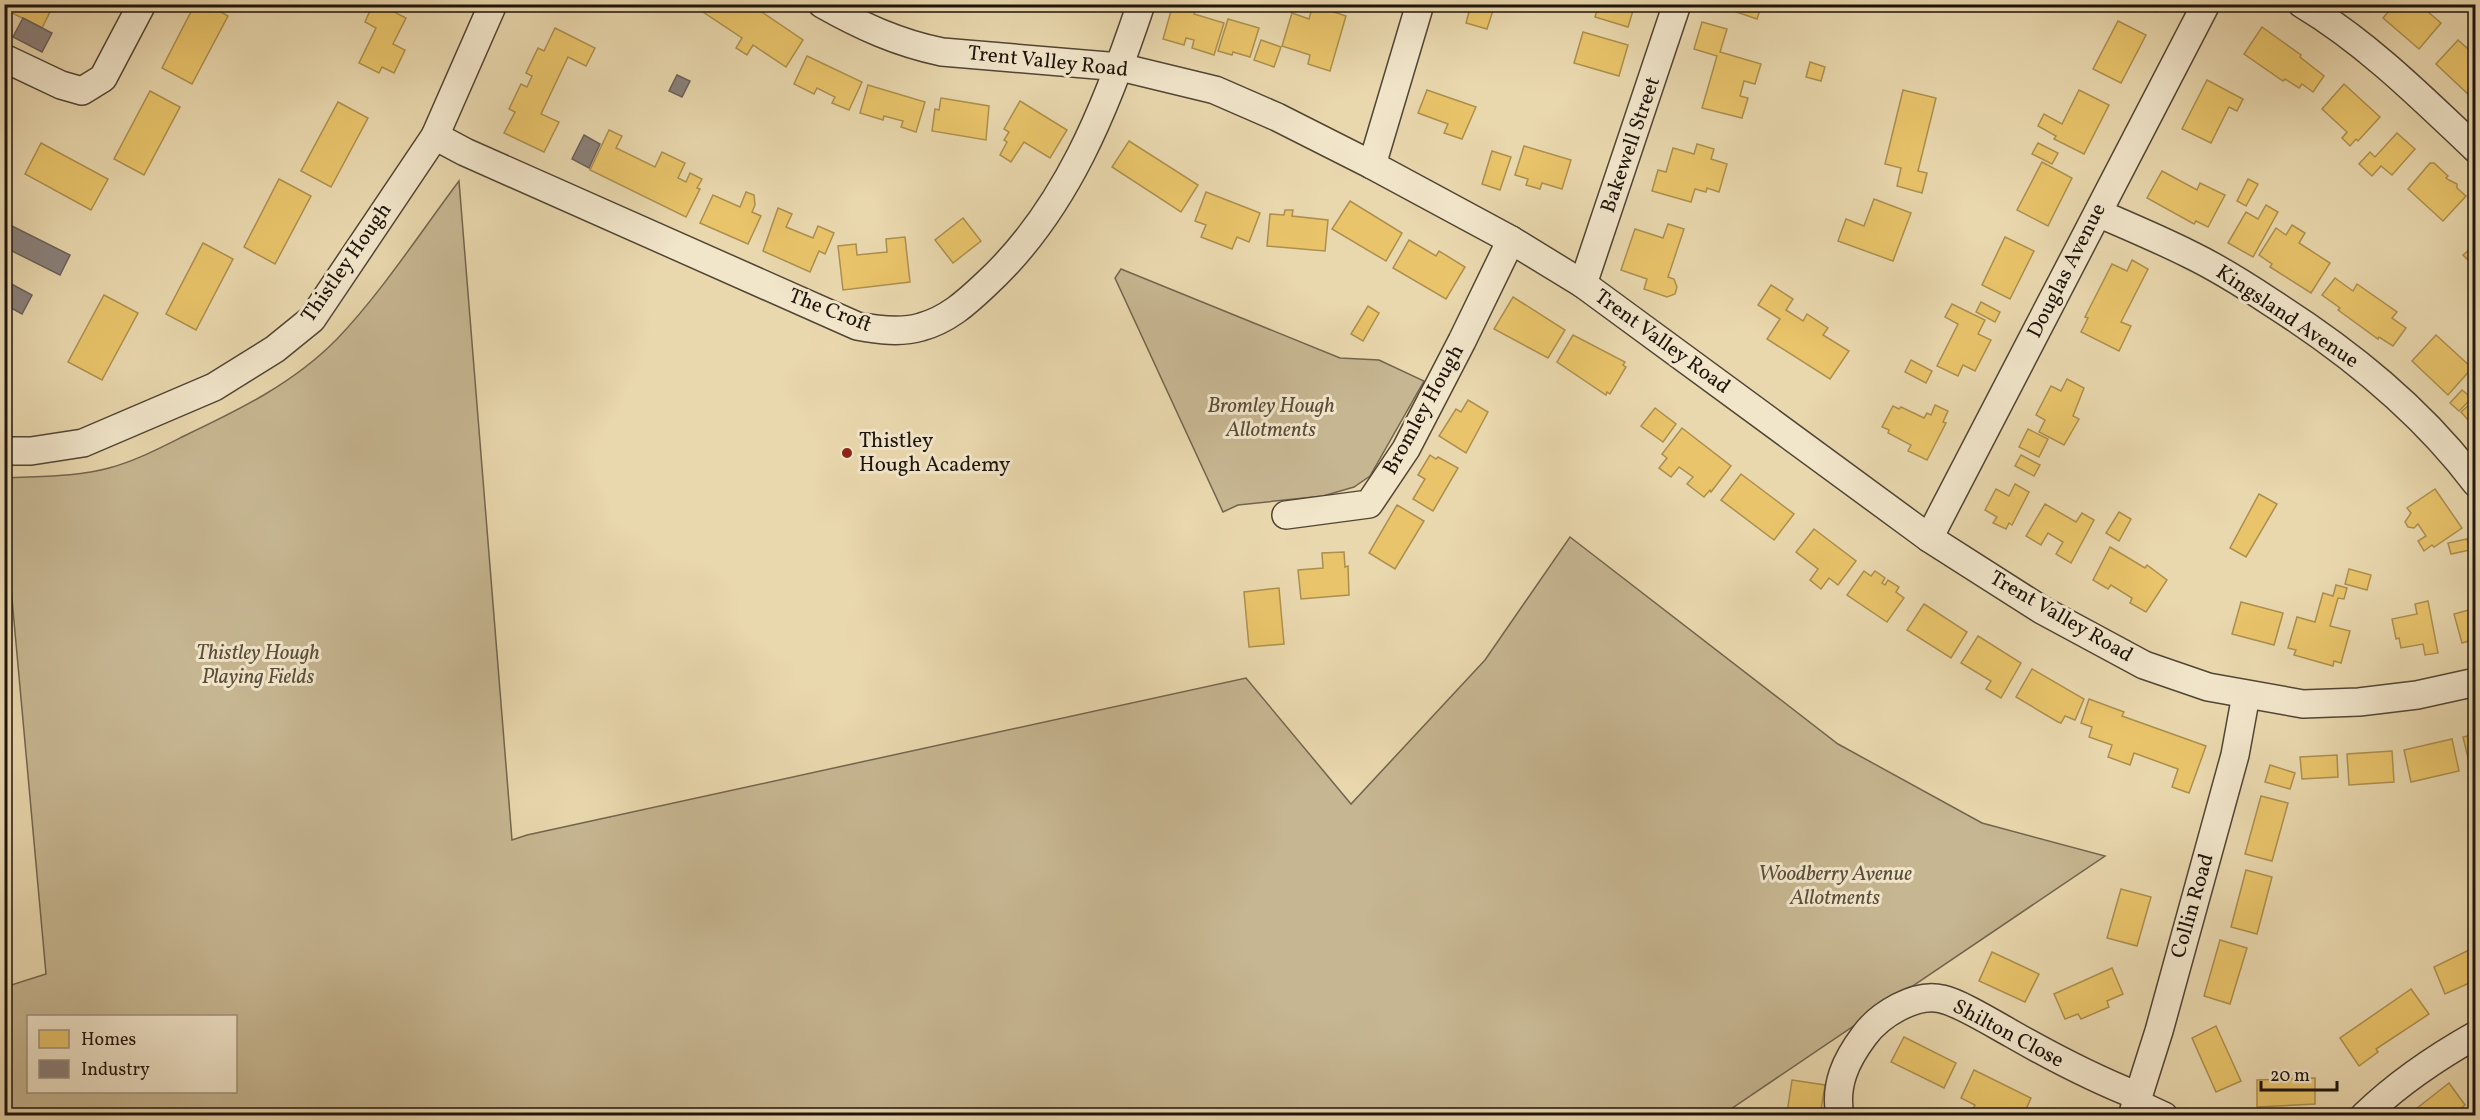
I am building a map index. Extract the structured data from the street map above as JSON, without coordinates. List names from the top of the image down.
{
  "streets": {
    "street": [
      "Trent Valley Road",
      "Bakewell Street",
      "Thistley Hough",
      "Douglas Avenue",
      "The Croft",
      "Kingsland Avenue",
      "Bromley Hough",
      "Collin Road",
      "Shilton Close"
    ]
  },
  "crossings": [
    ["Trent Valley Road", "Bakewell Street"],
    ["Trent Valley Road", "Douglas Avenue"],
    ["Trent Valley Road", "The Croft"],
    ["Trent Valley Road", "Bromley Hough"],
    ["Trent Valley Road", "Collin Road"],
    ["Thistley Hough", "The Croft"],
    ["Douglas Avenue", "Kingsland Avenue"],
    ["Collin Road", "Shilton Close"]
  ],
  "parks": ["Bromley Hough Allotments", "Thistley Hough Playing Fields", "Woodberry Avenue Allotments"],
  "places": ["Thistley Hough Academy"],
  "legend": ["Homes", "Industry"],
  "scale_bar": "20 m"
}
